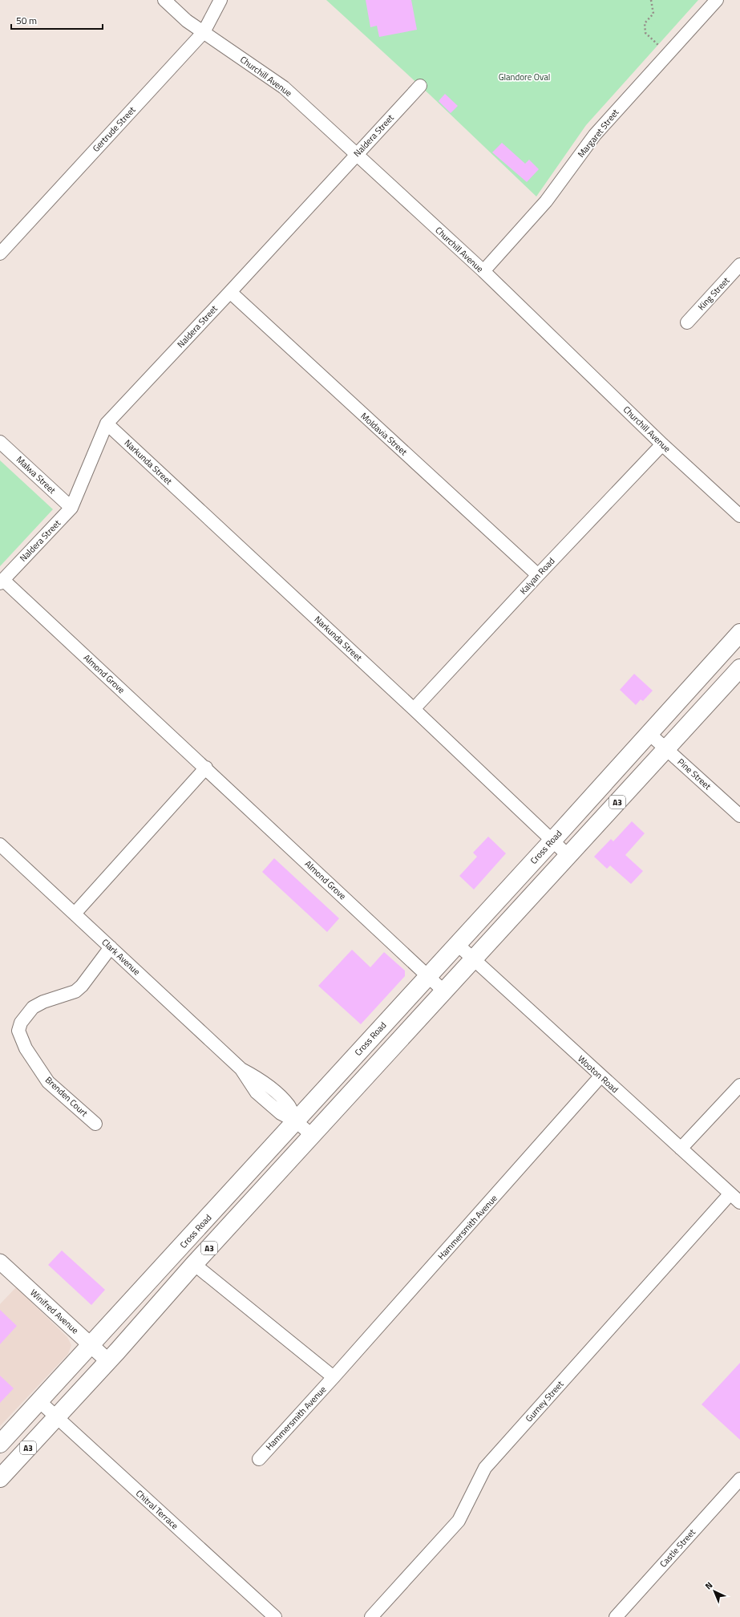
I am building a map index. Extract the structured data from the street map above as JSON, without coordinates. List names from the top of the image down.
{
  "streets": {
    "highway": ["A3", "Cross Road"],
    "street": [
      "Churchill Avenue",
      "Gertrude Street",
      "Margaret Street",
      "Naldera Street",
      "King Street",
      "Moldavia Street",
      "Narkunda Street",
      "Malwa Street",
      "Kalyan Road",
      "Almond Grove",
      "Pine Street",
      "Clark Avenue",
      "Wooton Road",
      "Brenden Court",
      "Hammersmith Avenue",
      "Winifred Avenue",
      "Gurney Street",
      "Chitral Terrace",
      "Castle Street"
    ]
  },
  "crossings": [
    ["Churchill Avenue", "Gertrude Street"],
    ["Churchill Avenue", "Margaret Street"],
    ["Churchill Avenue", "Naldera Street"],
    ["Churchill Avenue", "Kalyan Road"],
    ["Naldera Street", "Moldavia Street"],
    ["Naldera Street", "Narkunda Street"],
    ["Naldera Street", "Malwa Street"],
    ["Naldera Street", "Almond Grove"],
    ["Moldavia Street", "Kalyan Road"],
    ["Narkunda Street", "Kalyan Road"],
    ["Narkunda Street", "A3"],
    ["Narkunda Street", "Cross Road"],
    ["Almond Grove", "A3"],
    ["Almond Grove", "Cross Road"],
    ["Pine Street", "A3"],
    ["Pine Street", "Cross Road"],
    ["A3", "Clark Avenue"],
    ["A3", "Wooton Road"],
    ["A3", "Winifred Avenue"],
    ["A3", "Chitral Terrace"],
    ["Cross Road", "Clark Avenue"],
    ["Cross Road", "Wooton Road"],
    ["Cross Road", "Winifred Avenue"],
    ["Cross Road", "Chitral Terrace"],
    ["Clark Avenue", "Brenden Court"],
    ["Wooton Road", "Hammersmith Avenue"],
    ["Wooton Road", "Gurney Street"]
  ],
  "parks": ["Glandore Oval"],
  "scale_bar": "50 m",
  "north": "top left"
}
